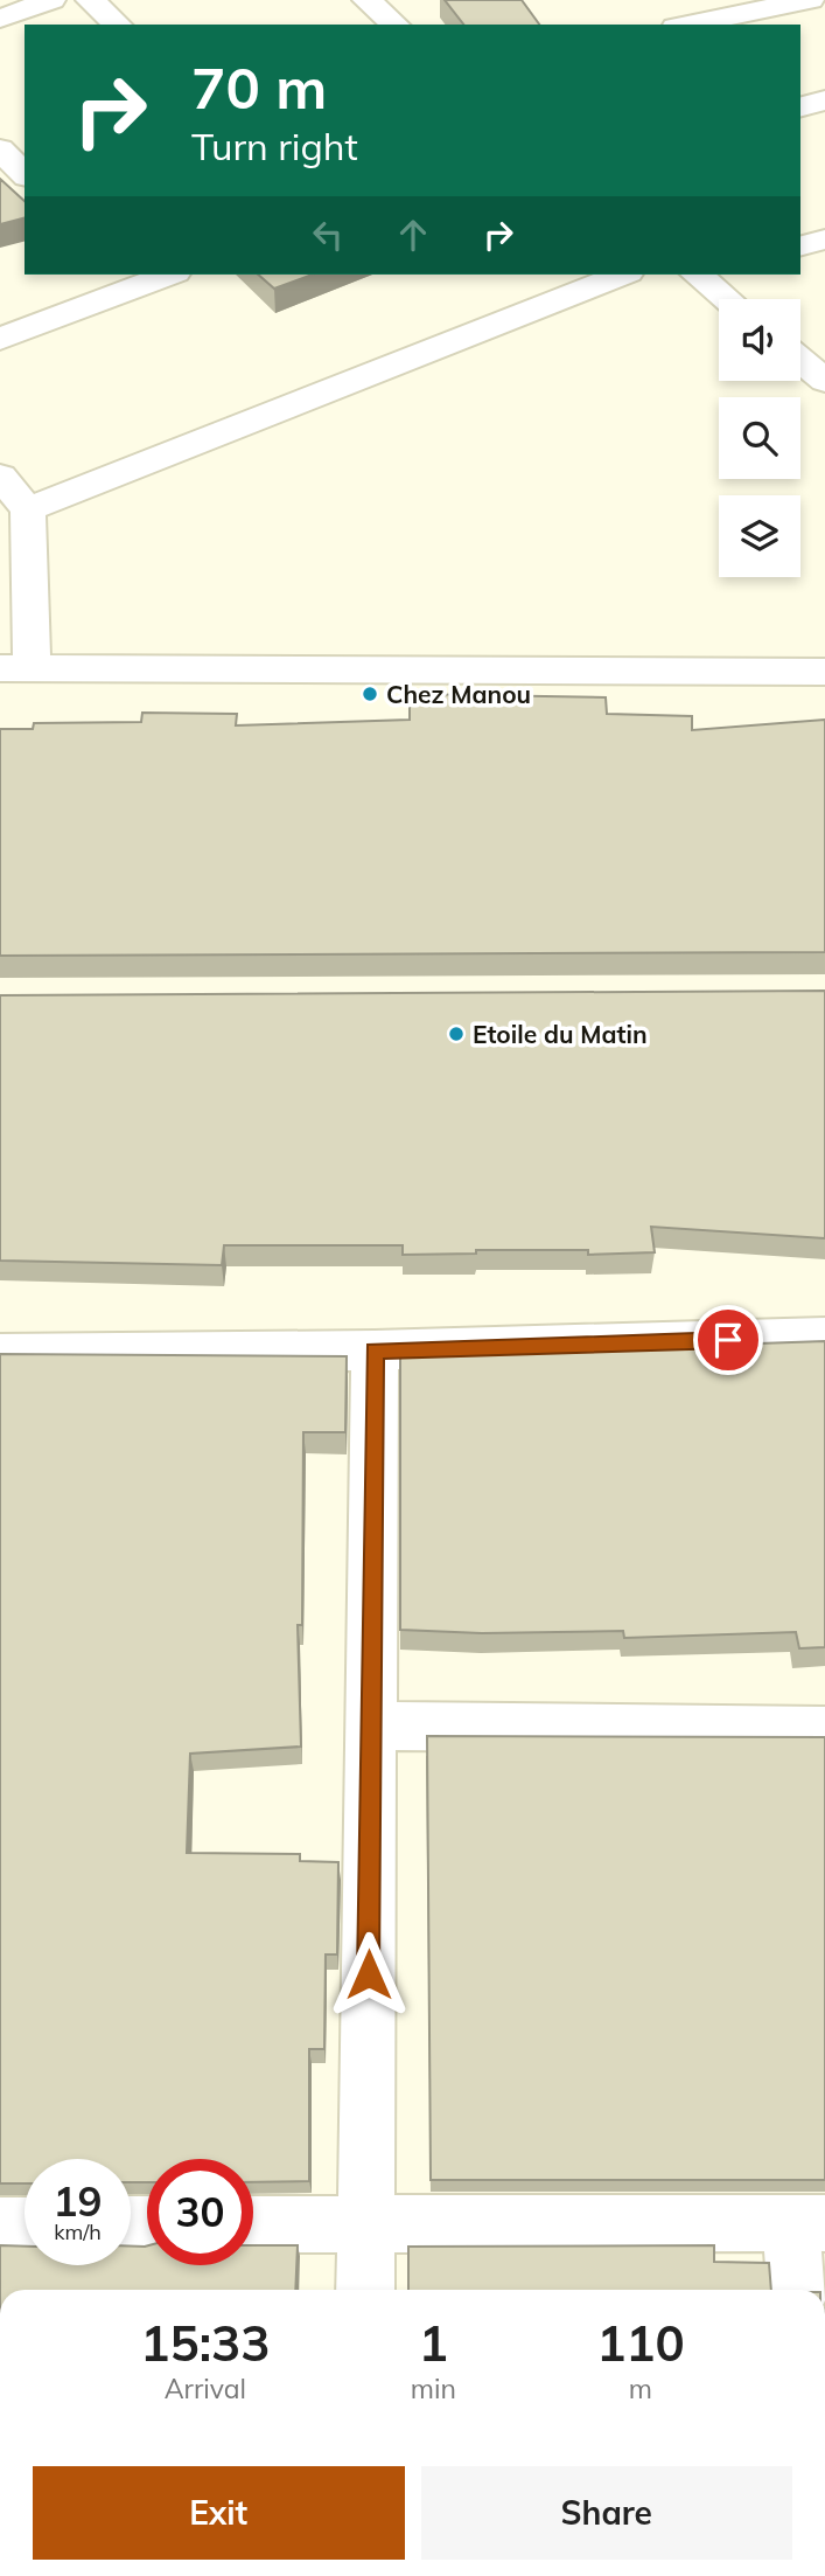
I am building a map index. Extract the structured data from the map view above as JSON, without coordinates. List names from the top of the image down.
{
  "places": ["Chez Manou", "Etoile du Matin"],
  "page": {
    "turn": ["70 m", "Turn right"],
    "speed": "19 km/h",
    "limit": "30",
    "eta": [
      "15:33",
      "Arrival",
      "1",
      "min",
      "110",
      "m"
    ],
    "buttons": ["Exit", "Share"]
  }
}
